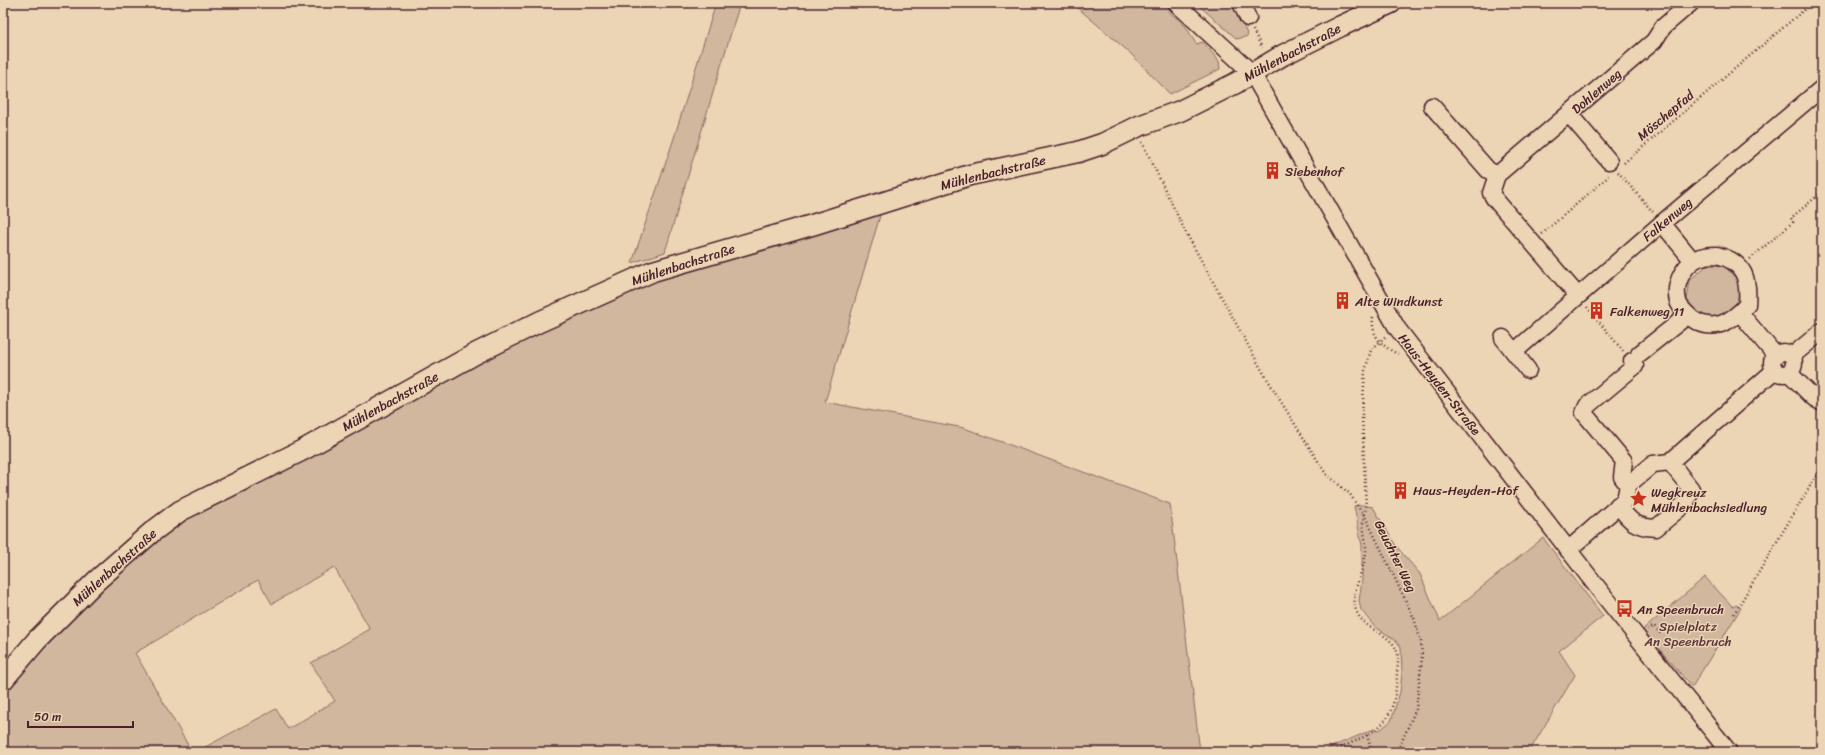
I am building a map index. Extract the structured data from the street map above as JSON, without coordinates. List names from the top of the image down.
{
  "streets": {
    "street": [
      "Mühlenbachstraße",
      "Dohlenweg",
      "Falkenweg",
      "Haus-Heyden-Straße"
    ],
    "path": ["Möschepfad", "Geuchter Weg"]
  },
  "crossings": [
    ["Mühlenbachstraße", "Haus-Heyden-Straße"],
    ["Haus-Heyden-Straße", "Geuchter Weg"]
  ],
  "parks": ["Spielplatz An Speenbruch"],
  "places": {
    "building": [
      "Siebenhof",
      "Alte Windkunst",
      "Falkenweg 11",
      "Haus-Heyden-Hof"
    ],
    "place": ["Wegkreuz Mühlenbachsiedlung"],
    "bus stop": ["An Speenbruch"]
  },
  "scale_bar": "50 m"
}
